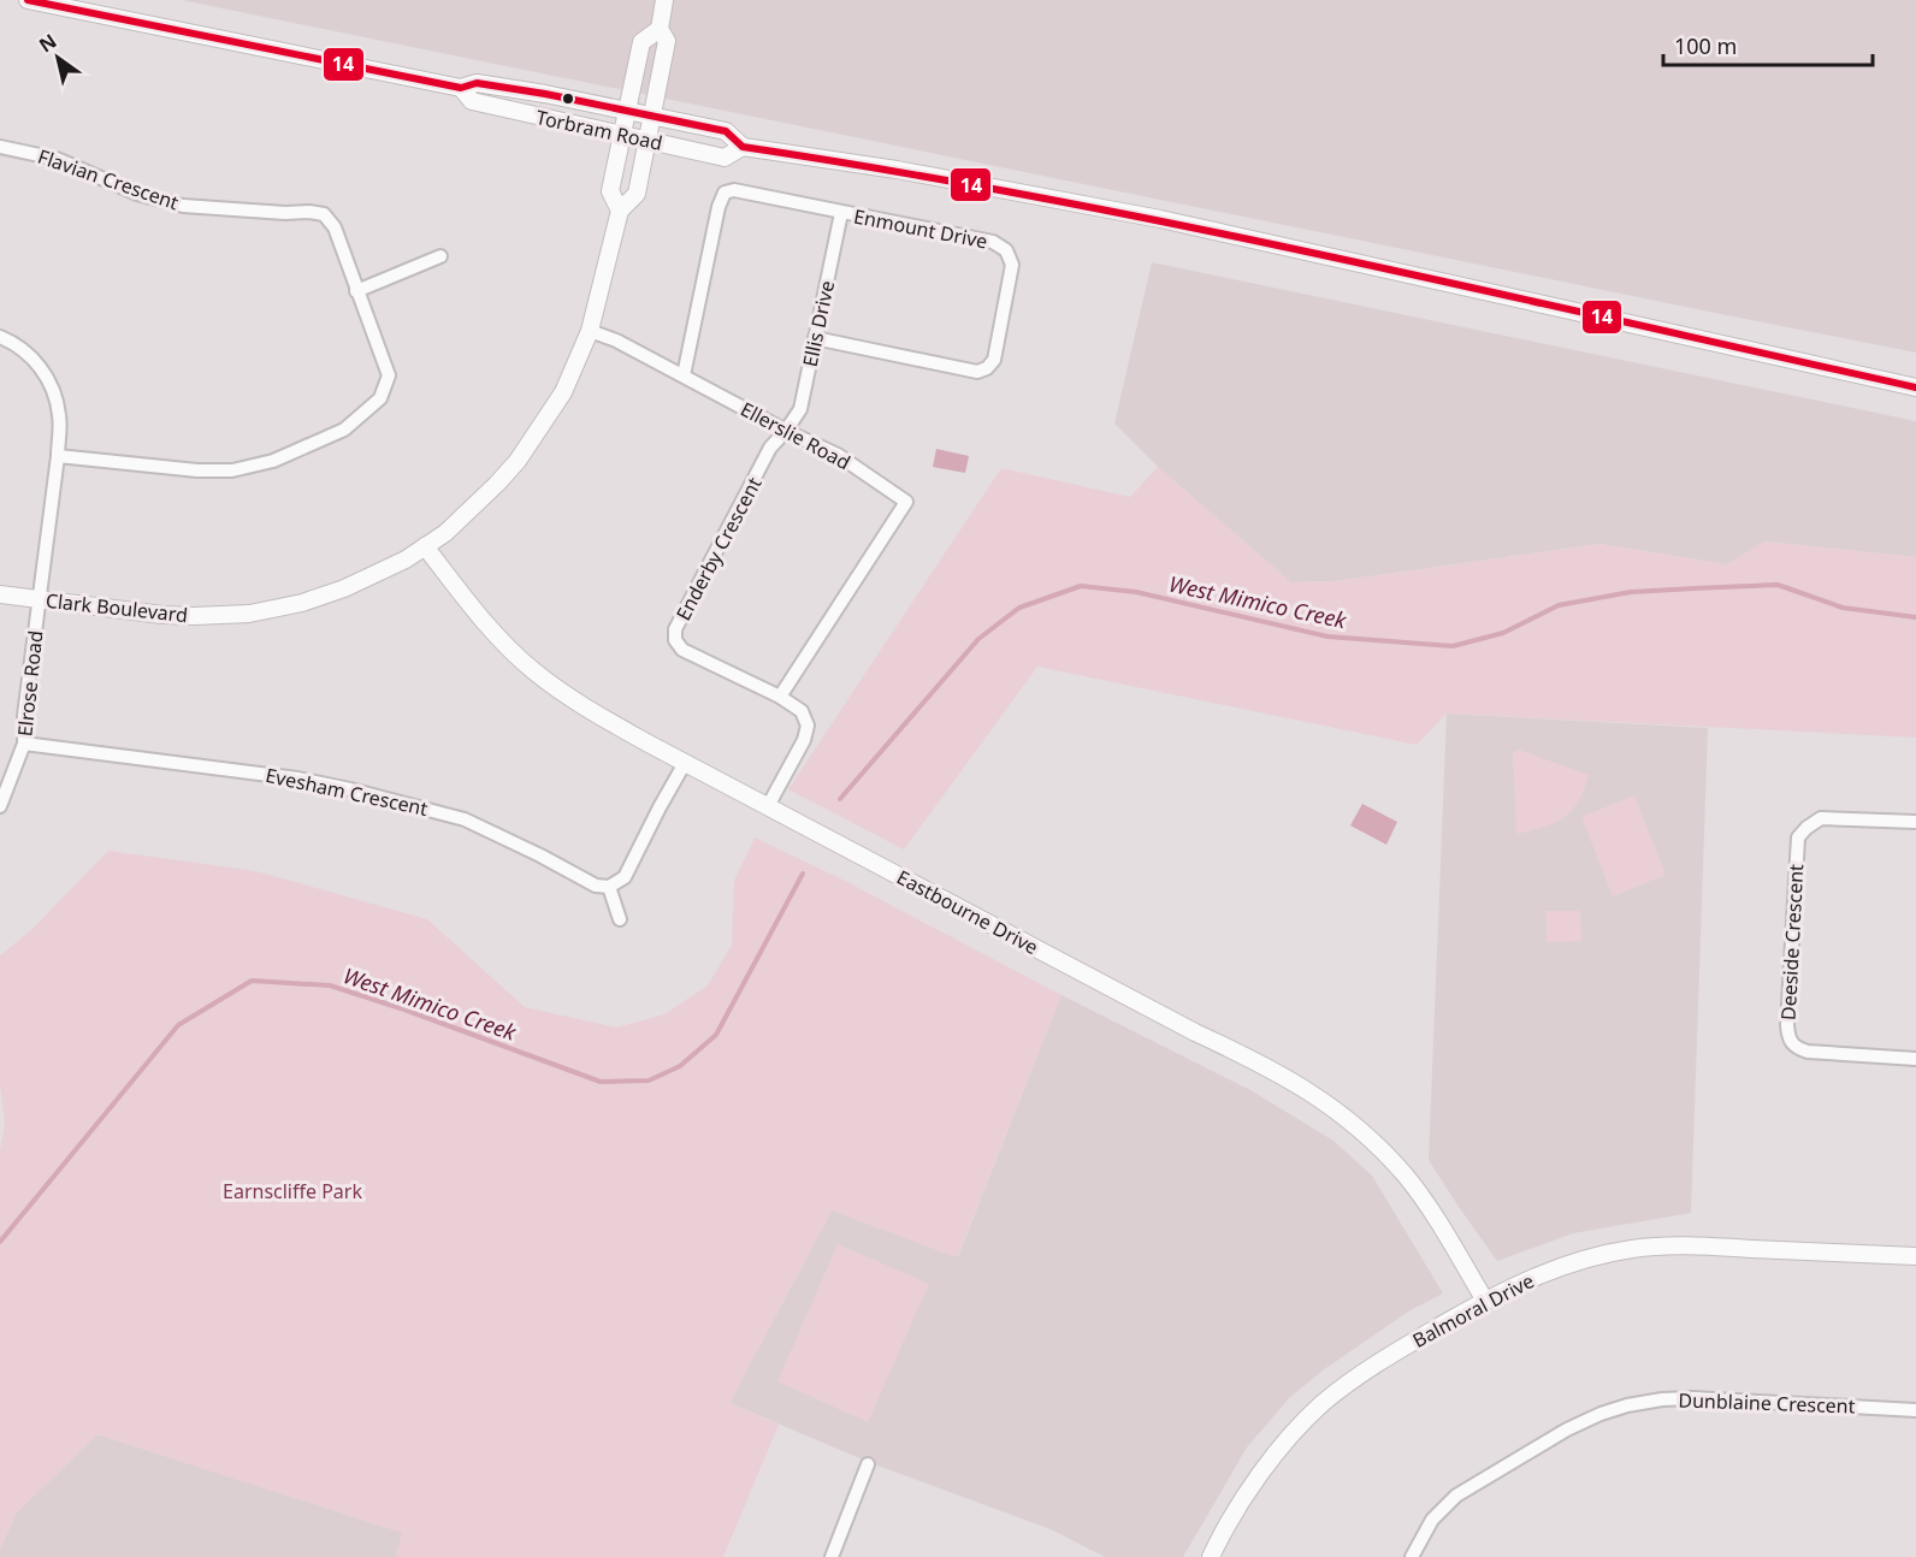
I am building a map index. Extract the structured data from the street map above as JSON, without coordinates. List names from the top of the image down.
{
  "streets": {
    "street": [
      "Torbram Road",
      "Flavian Crescent",
      "Enmount Drive",
      "Ellis Drive",
      "Ellerslie Road",
      "Enderby Crescent",
      "Clark Boulevard",
      "Elrose Road",
      "Evesham Crescent",
      "Eastbourne Drive",
      "Deeside Crescent",
      "Balmoral Drive",
      "Dunblaine Crescent"
    ]
  },
  "crossings": [
    ["Torbram Road", "Clark Boulevard"],
    ["Flavian Crescent", "Elrose Road"],
    ["Enmount Drive", "Ellis Drive"],
    ["Enmount Drive", "Ellerslie Road"],
    ["Ellis Drive", "Ellerslie Road"],
    ["Ellis Drive", "Enderby Crescent"],
    ["Ellerslie Road", "Enderby Crescent"],
    ["Ellerslie Road", "Clark Boulevard"],
    ["Enderby Crescent", "Eastbourne Drive"],
    ["Clark Boulevard", "Elrose Road"],
    ["Clark Boulevard", "Eastbourne Drive"],
    ["Elrose Road", "Evesham Crescent"],
    ["Eastbourne Drive", "Balmoral Drive"]
  ],
  "water": ["West Mimico Creek"],
  "parks": ["Earnscliffe Park"],
  "lines": ["transit line 14"],
  "scale_bar": "100 m",
  "north": "top left"
}
